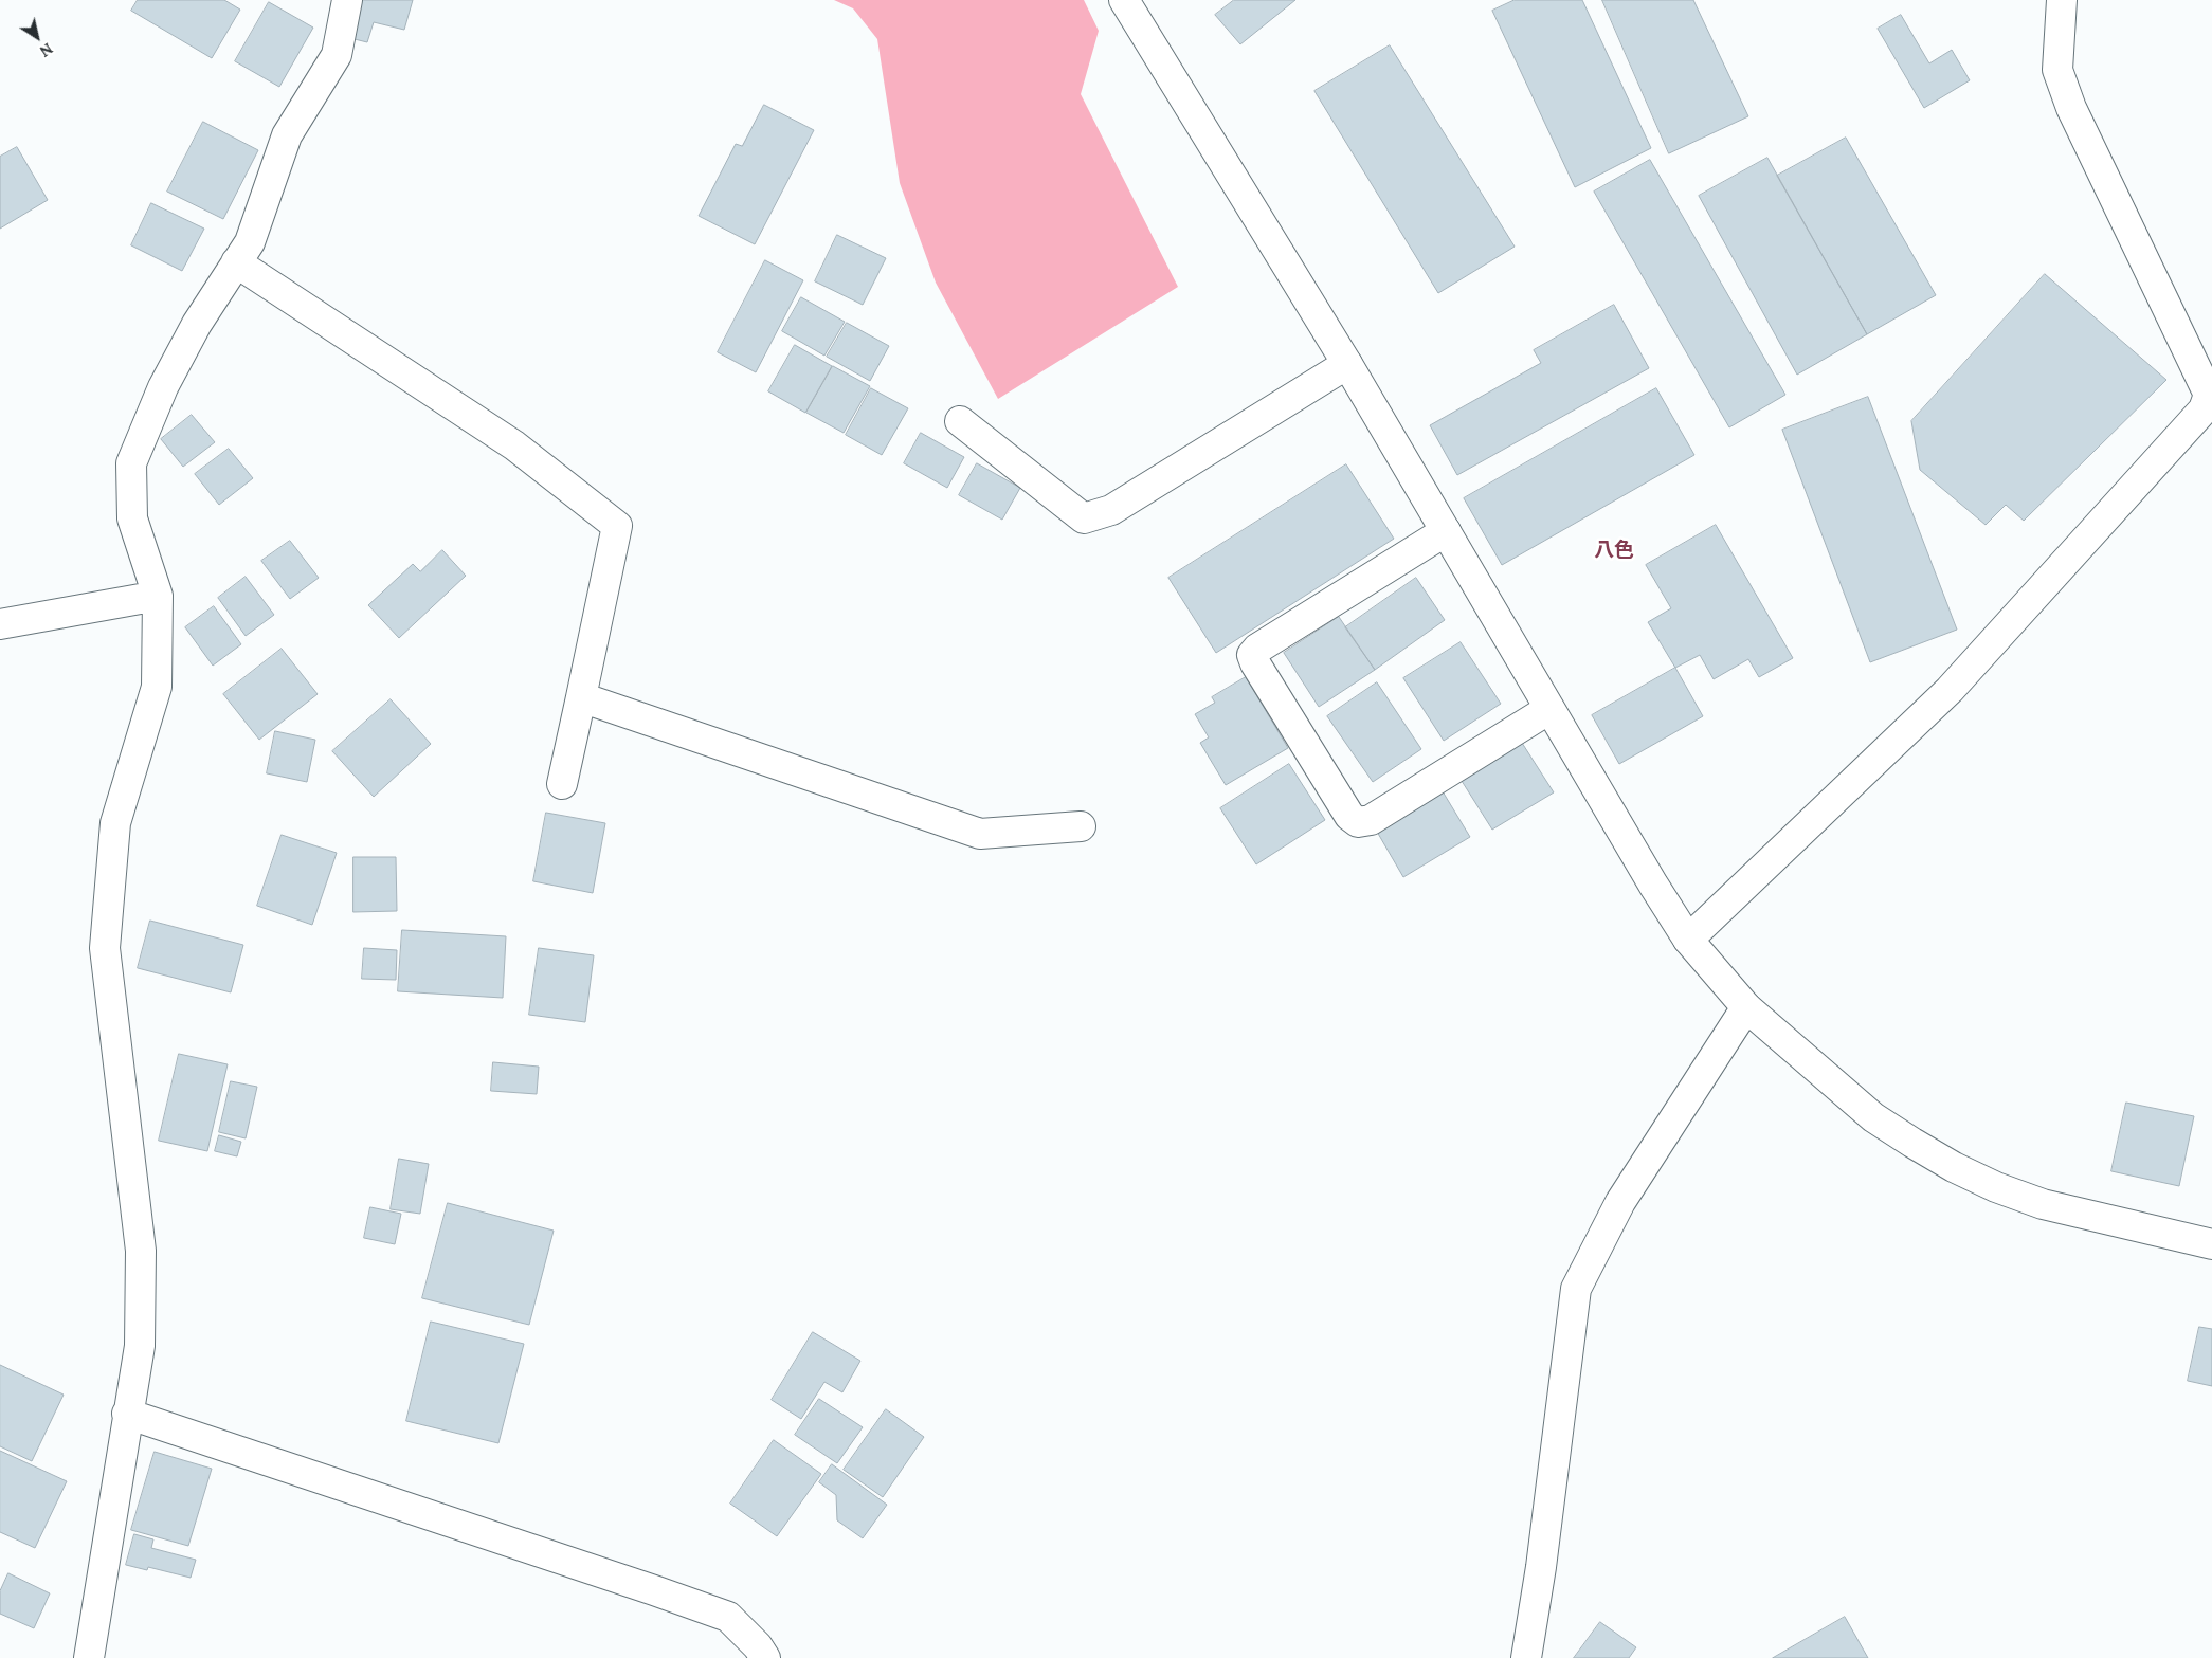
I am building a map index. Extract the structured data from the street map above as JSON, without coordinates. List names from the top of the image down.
{
  "districts": ["八色"],
  "north": "bottom right"
}
